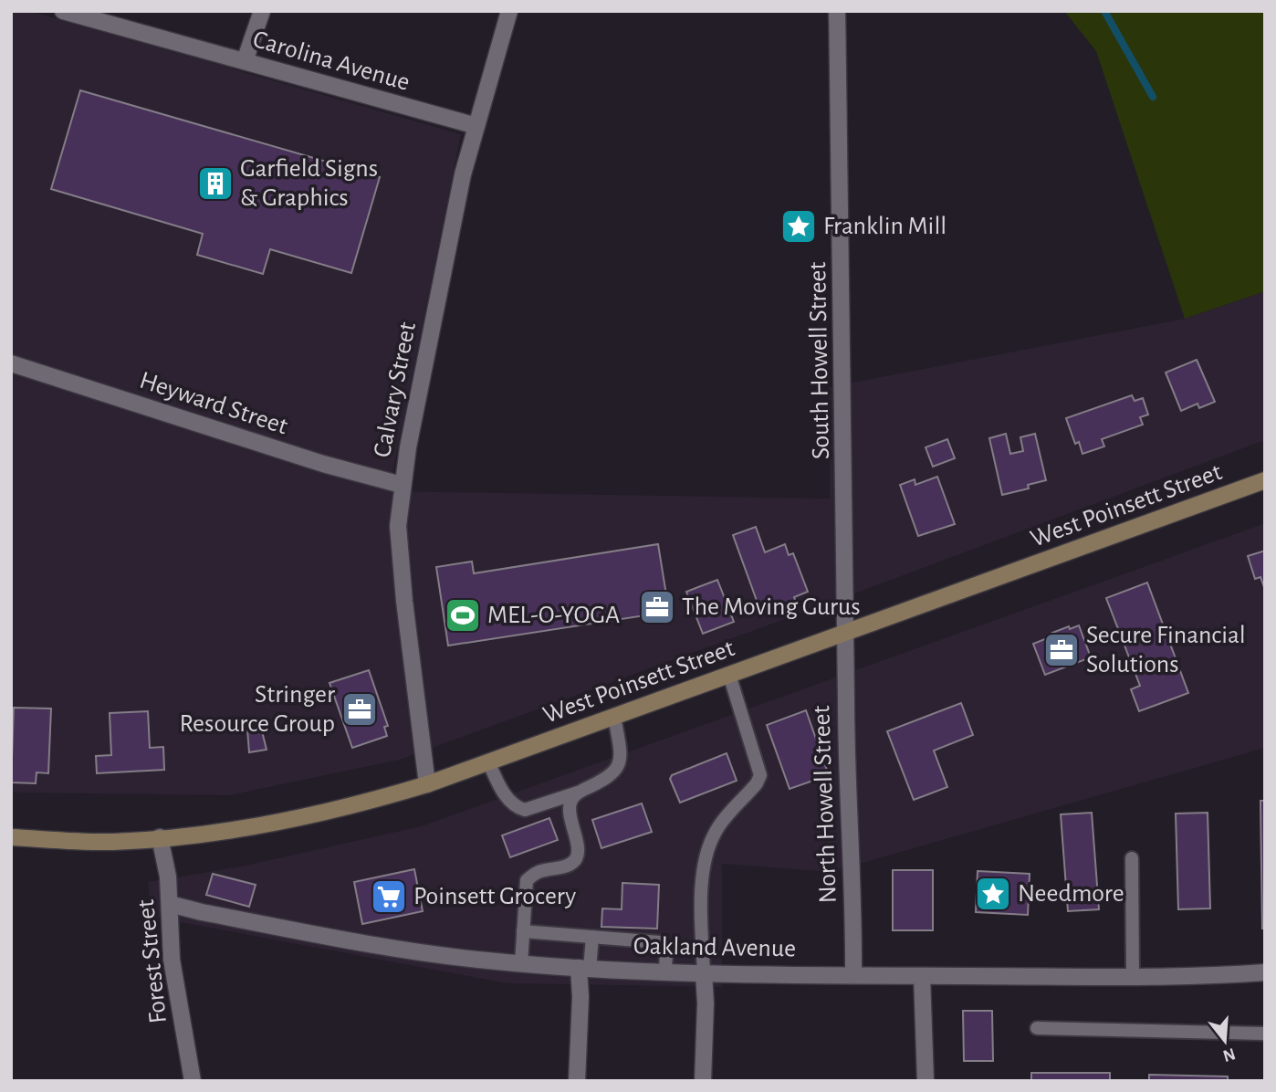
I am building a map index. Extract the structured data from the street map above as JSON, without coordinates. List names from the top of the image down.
{
  "streets": {
    "main road": ["West Poinsett Street"],
    "street": [
      "Carolina Avenue",
      "South Howell Street",
      "Calvary Street",
      "Heyward Street",
      "North Howell Street",
      "Oakland Avenue",
      "Forest Street"
    ]
  },
  "crossings": [
    ["Carolina Avenue", "Calvary Street"],
    ["South Howell Street", "West Poinsett Street"],
    ["South Howell Street", "North Howell Street"],
    ["Calvary Street", "Heyward Street"],
    ["Calvary Street", "West Poinsett Street"],
    ["West Poinsett Street", "North Howell Street"],
    ["West Poinsett Street", "Forest Street"],
    ["North Howell Street", "Oakland Avenue"],
    ["Oakland Avenue", "Forest Street"]
  ],
  "places": {
    "building": ["Garfield Signs & Graphics"],
    "place": ["Franklin Mill", "Needmore"],
    "office": ["The Moving Gurus", "Secure Financial Solutions", "Stringer Resource Group"],
    "sports": ["MEL-O-YOGA"],
    "supermarket": ["Poinsett Grocery"]
  },
  "north": "bottom"
}
